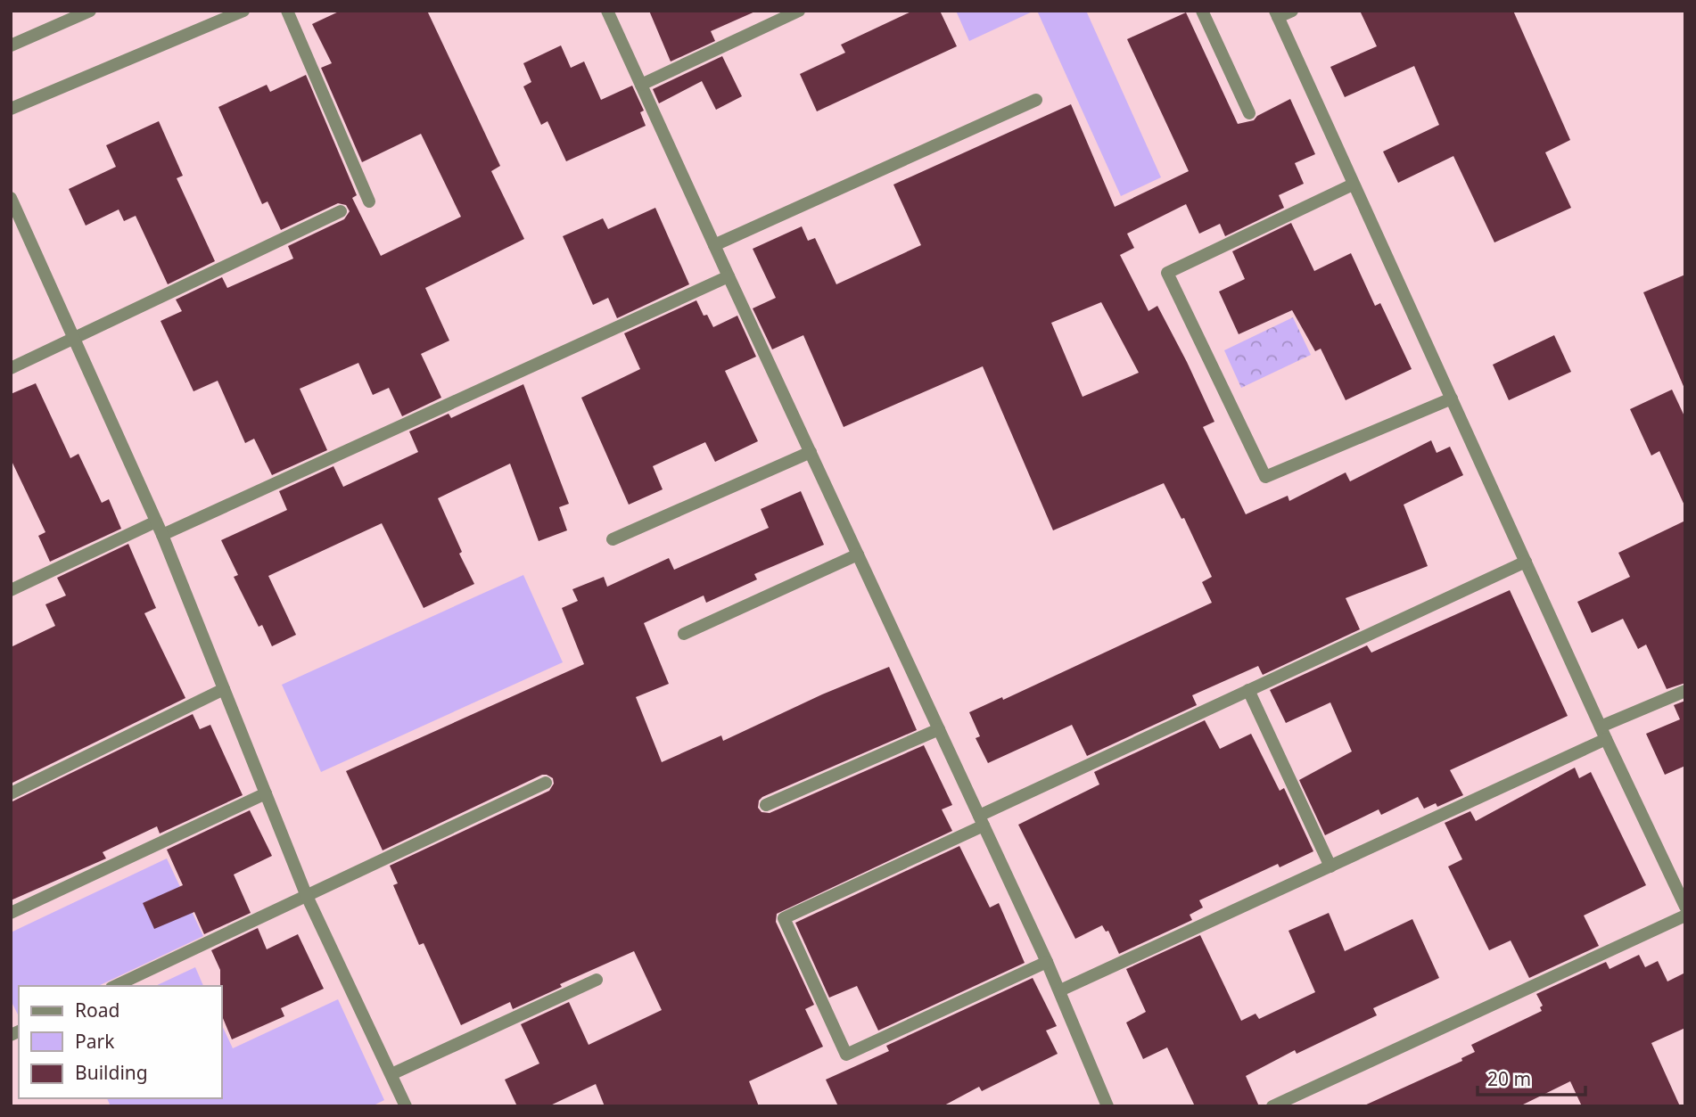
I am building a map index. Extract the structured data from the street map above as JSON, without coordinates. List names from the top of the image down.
{
  "legend": ["Road", "Park", "Building"],
  "scale_bar": "20 m"
}
